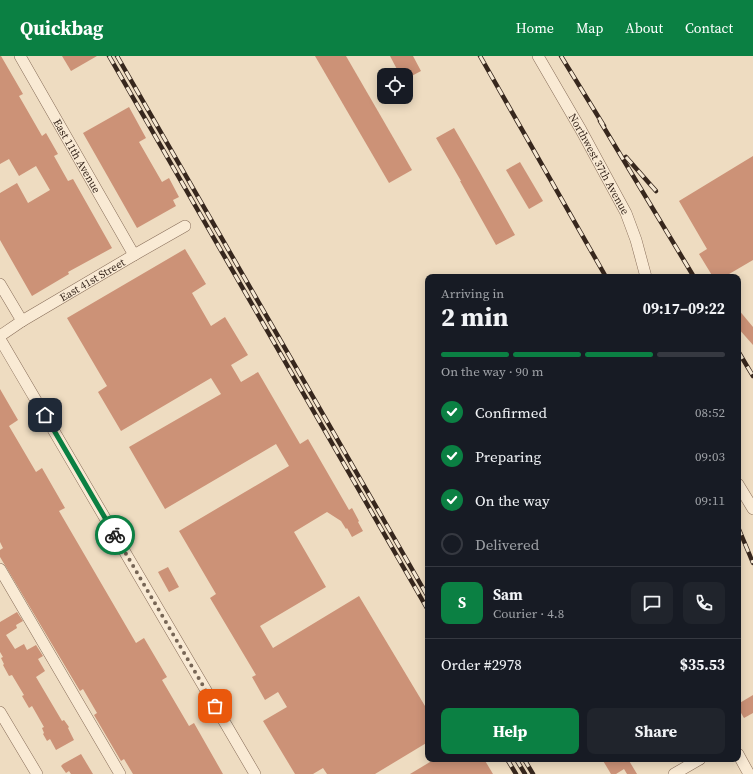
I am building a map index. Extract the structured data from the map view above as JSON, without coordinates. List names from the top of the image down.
{
  "streets": {
    "street": ["East 11th Avenue", "Northwest 37th Avenue", "East 41st Street"]
  },
  "crossings": [
    ["East 11th Avenue", "East 41st Street"]
  ],
  "page": {
    "header": "Quickbag",
    "nav": [
      "Home",
      "Map",
      "About",
      "Contact"
    ],
    "heading": ["2 min", "Arriving in", "09:17–09:22"],
    "panel": [
      "Sam",
      "Courier · 4.8",
      "Order #2978",
      "$35.53"
    ],
    "bar": "On the way · 90 m",
    "list": [
      ["Confirmed", "08:52"],
      ["Preparing", "09:03"],
      ["On the way", "09:11"],
      "Delivered"
    ],
    "round": "S",
    "buttons": ["Help", "Share"]
  }
}
